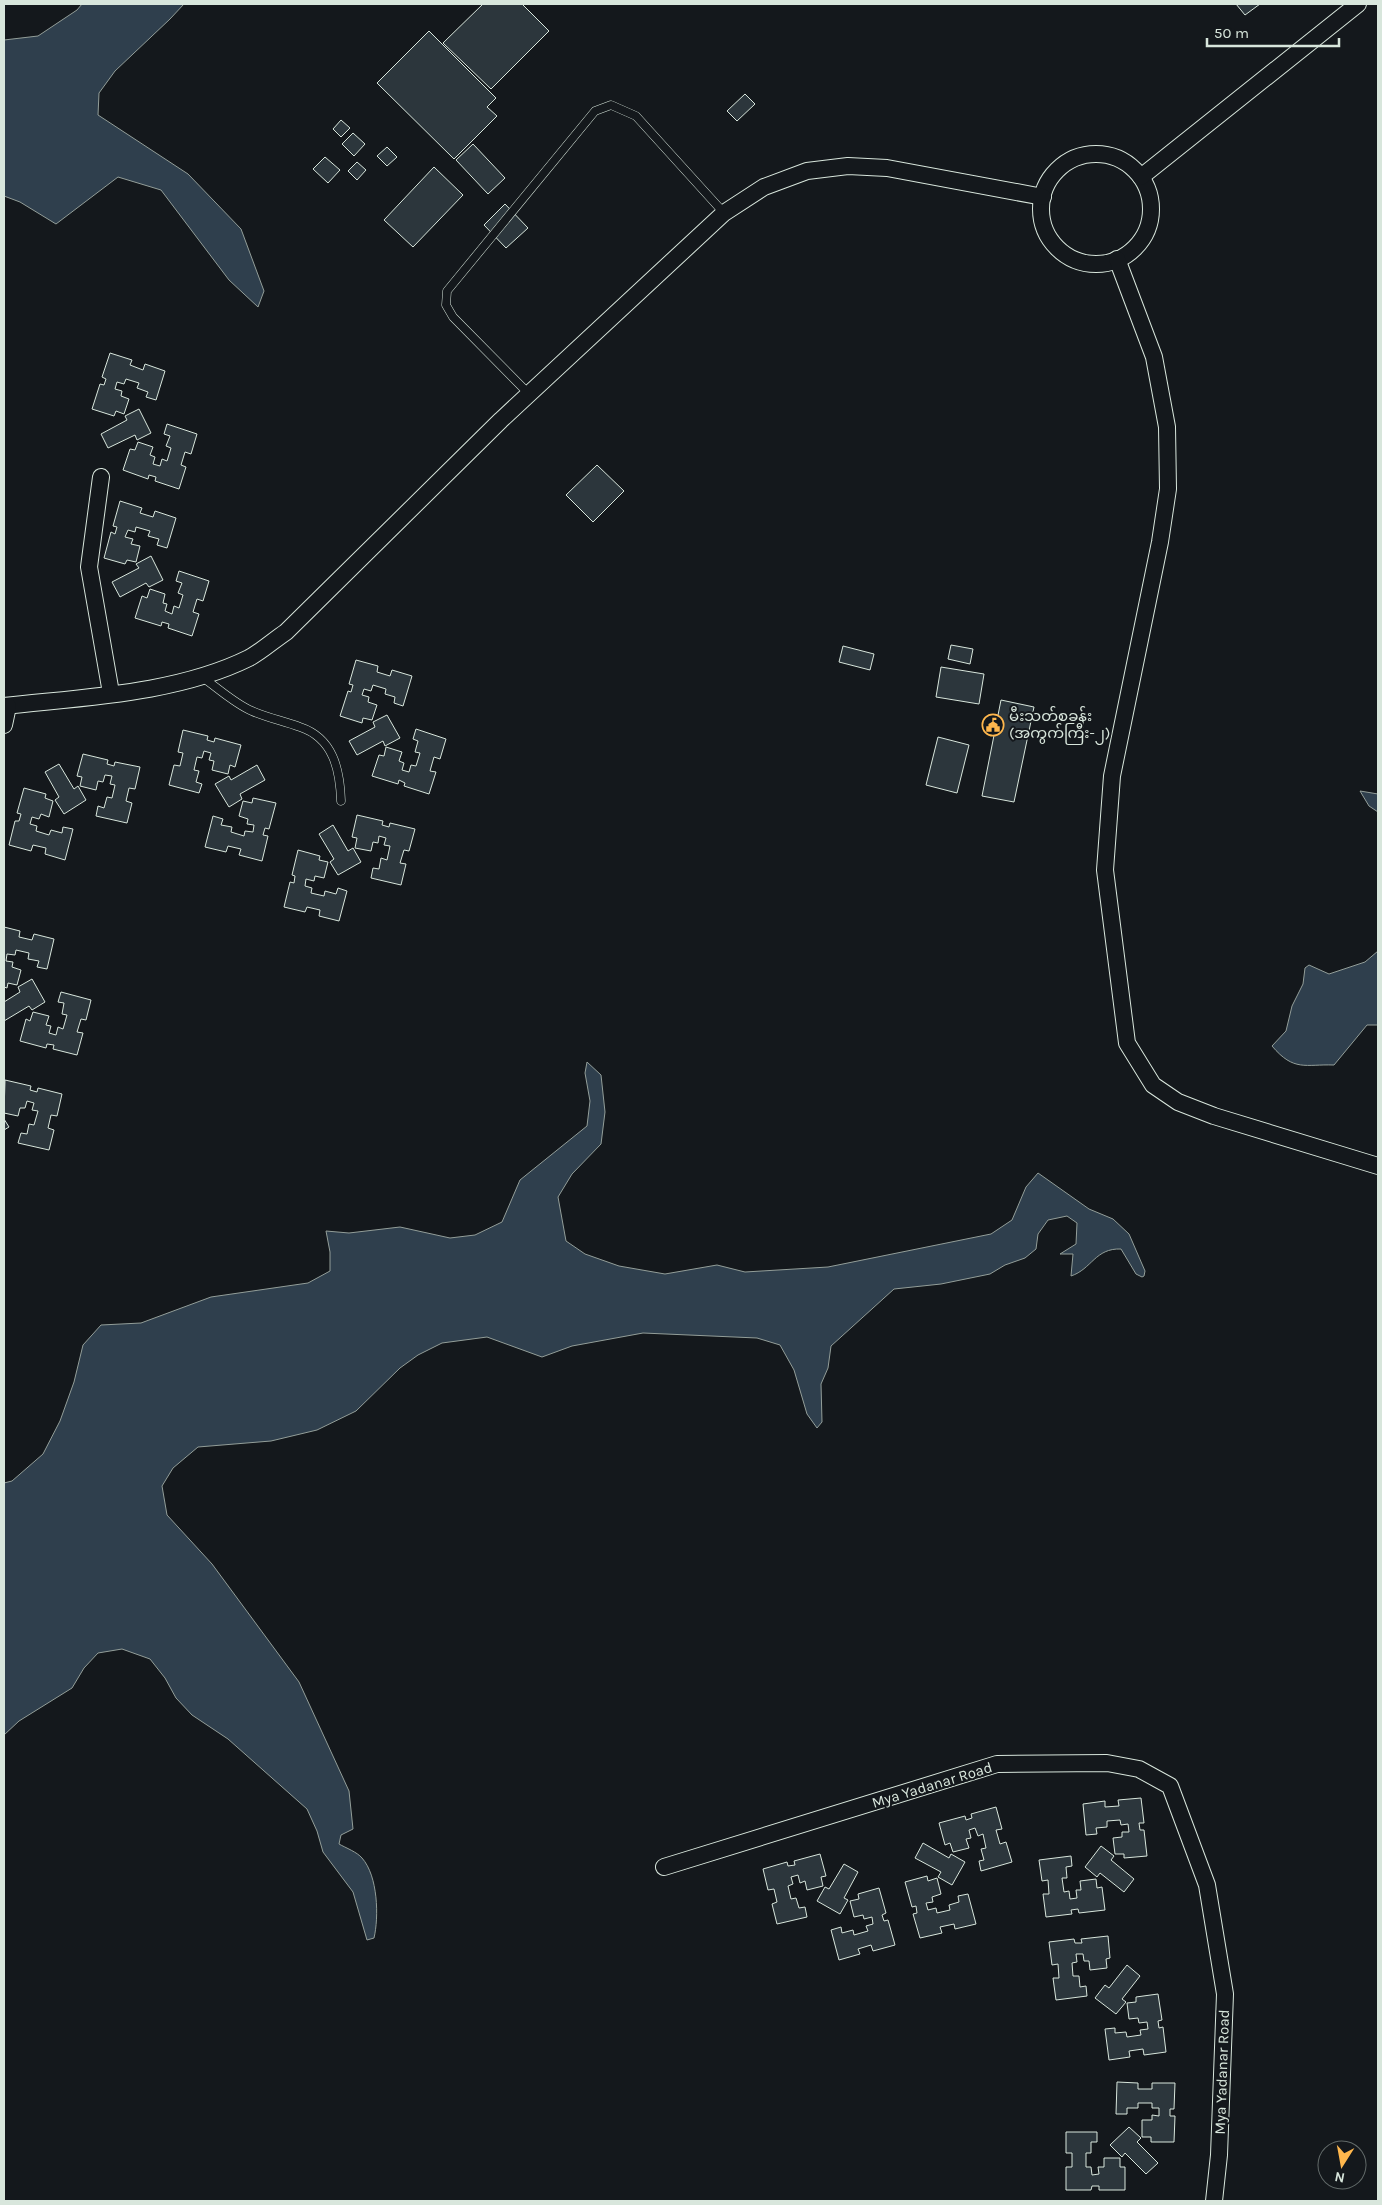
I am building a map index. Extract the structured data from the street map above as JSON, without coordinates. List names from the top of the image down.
{
  "streets": {
    "street": ["Mya Yadanar Road"]
  },
  "places": {
    "public building": ["မီးသတ်စခန်း (အကွက်ကြီး-၂)"]
  },
  "scale_bar": "50 m",
  "north": "bottom"
}
